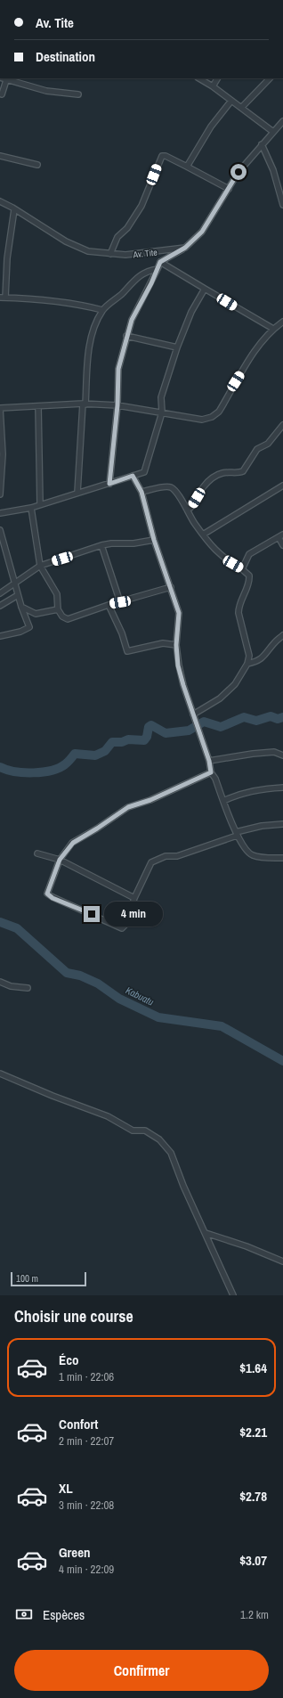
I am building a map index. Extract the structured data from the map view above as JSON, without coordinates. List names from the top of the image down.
{
  "streets": {
    "street": ["Av. Tite"]
  },
  "water": ["Kabuatu"],
  "scale_bar": "100 m",
  "page": {
    "banner": ["Av. Tite", "Destination"],
    "bubble": "4 min",
    "scale": "100 m",
    "heading": "Choisir une course",
    "list": [
      {
        "name": "Éco",
        "note": "1 min · 22:06",
        "value": "$1.64"
      },
      {
        "name": "Confort",
        "note": "2 min · 22:07",
        "value": "$2.21"
      },
      {
        "name": "XL",
        "note": "3 min · 22:08",
        "value": "$2.78"
      },
      {
        "name": "Green",
        "note": "4 min · 22:09",
        "value": "$3.07"
      }
    ],
    "pay": ["Espèces", "1.2 km"],
    "buttons": "Confirmer"
  }
}
